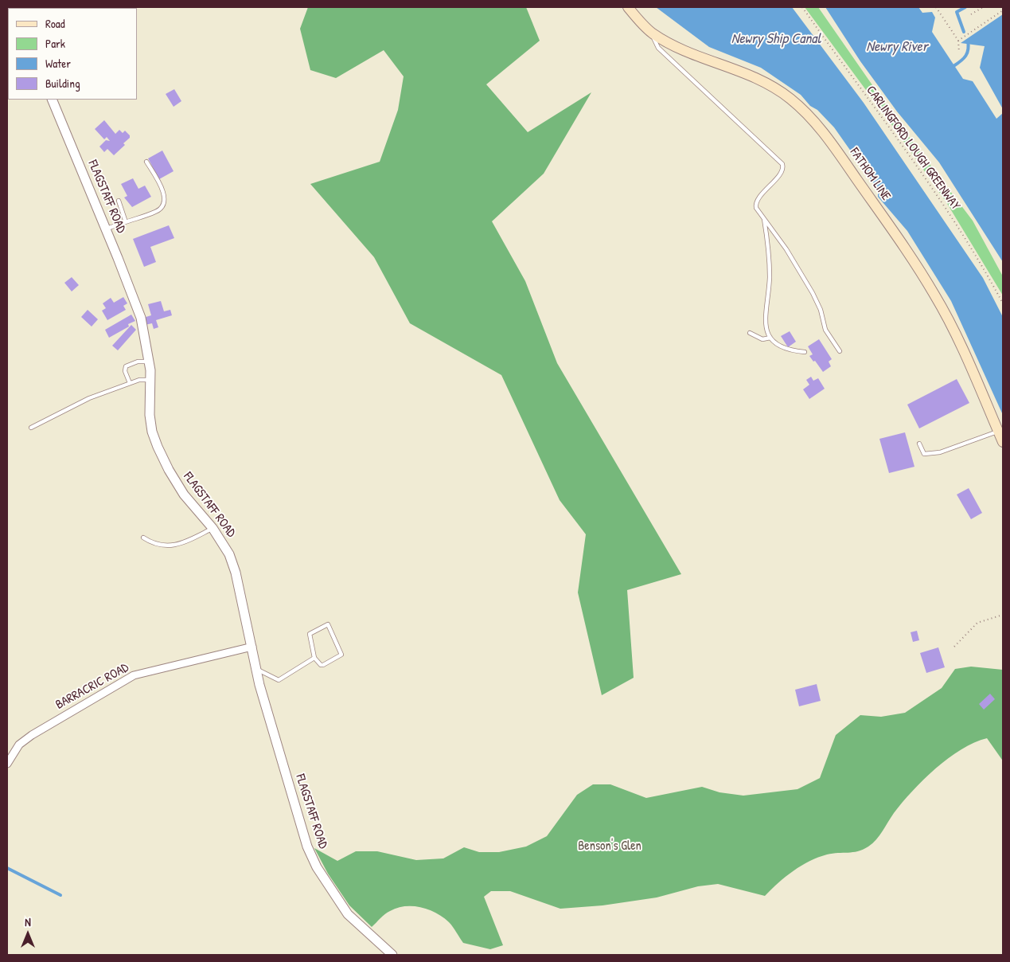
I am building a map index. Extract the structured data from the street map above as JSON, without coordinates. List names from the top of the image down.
{
  "streets": {
    "main road": ["FATHOM LINE"],
    "street": ["FLAGSTAFF ROAD", "BARRACRIC ROAD"],
    "path": ["CARLINGFORD LOUGH GREENWAY"]
  },
  "crossings": [
    ["FLAGSTAFF ROAD", "BARRACRIC ROAD"]
  ],
  "water": ["Newry Ship Canal", "Newry River"],
  "parks": ["Benson's Glen"],
  "legend": [
    "Road",
    "Park",
    "Water",
    "Building"
  ],
  "north": "top"
}
